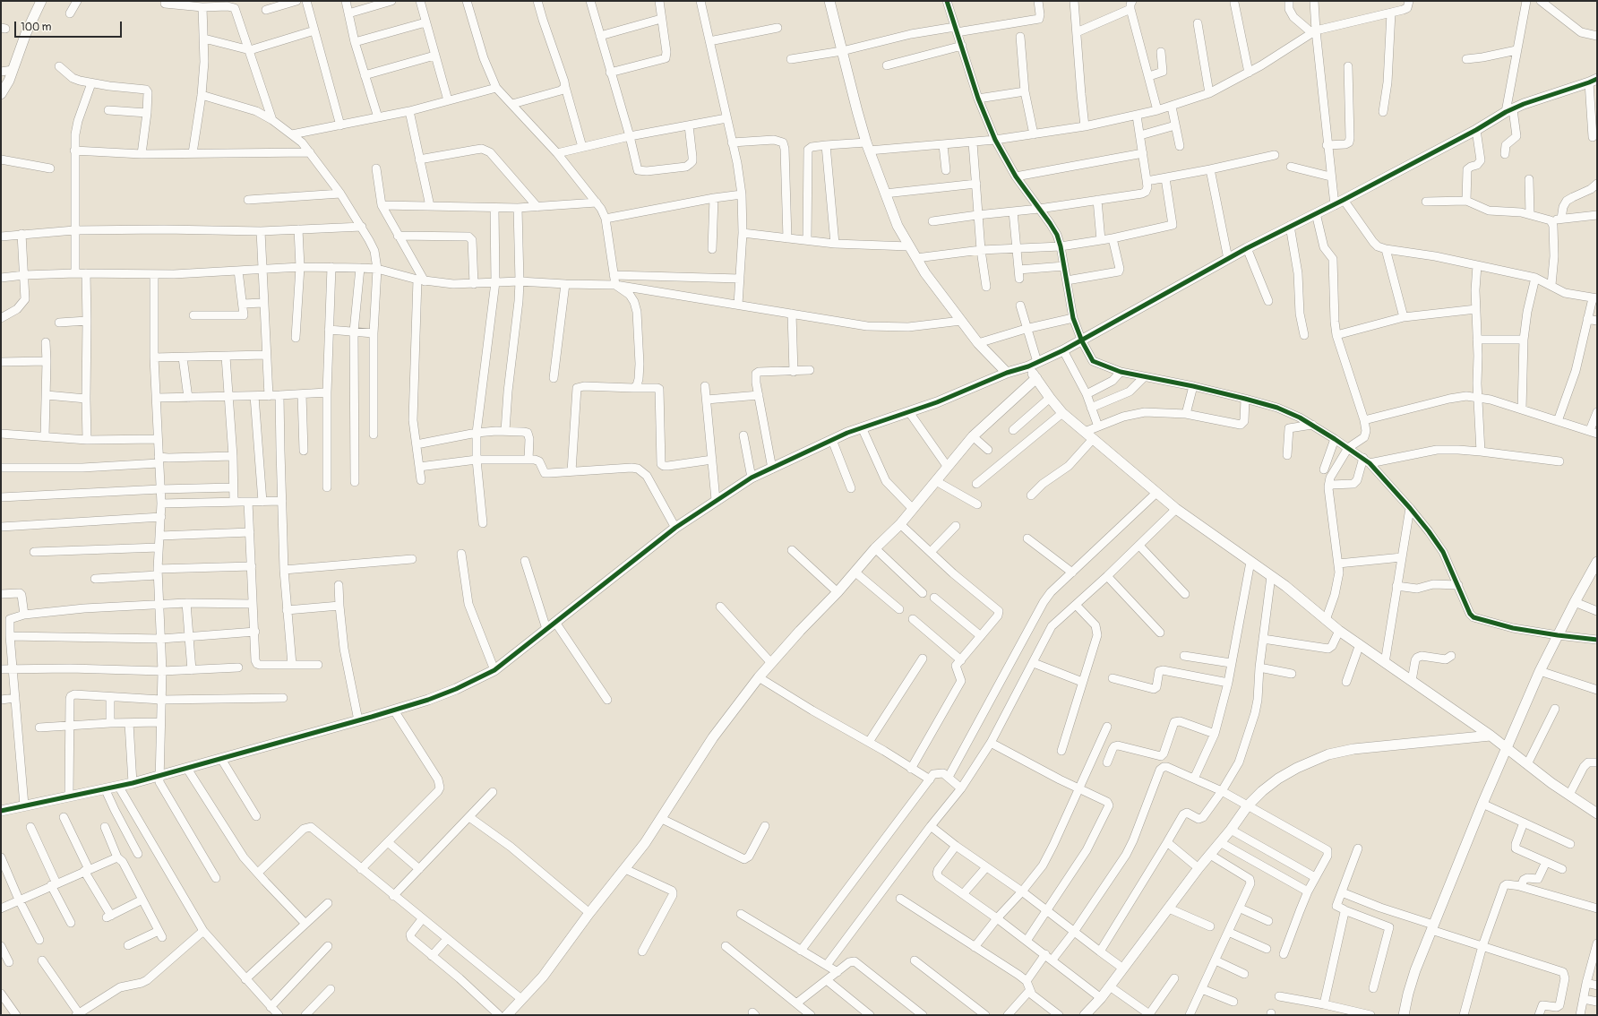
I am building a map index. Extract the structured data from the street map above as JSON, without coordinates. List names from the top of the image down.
{
  "scale_bar": "100 m"
}
